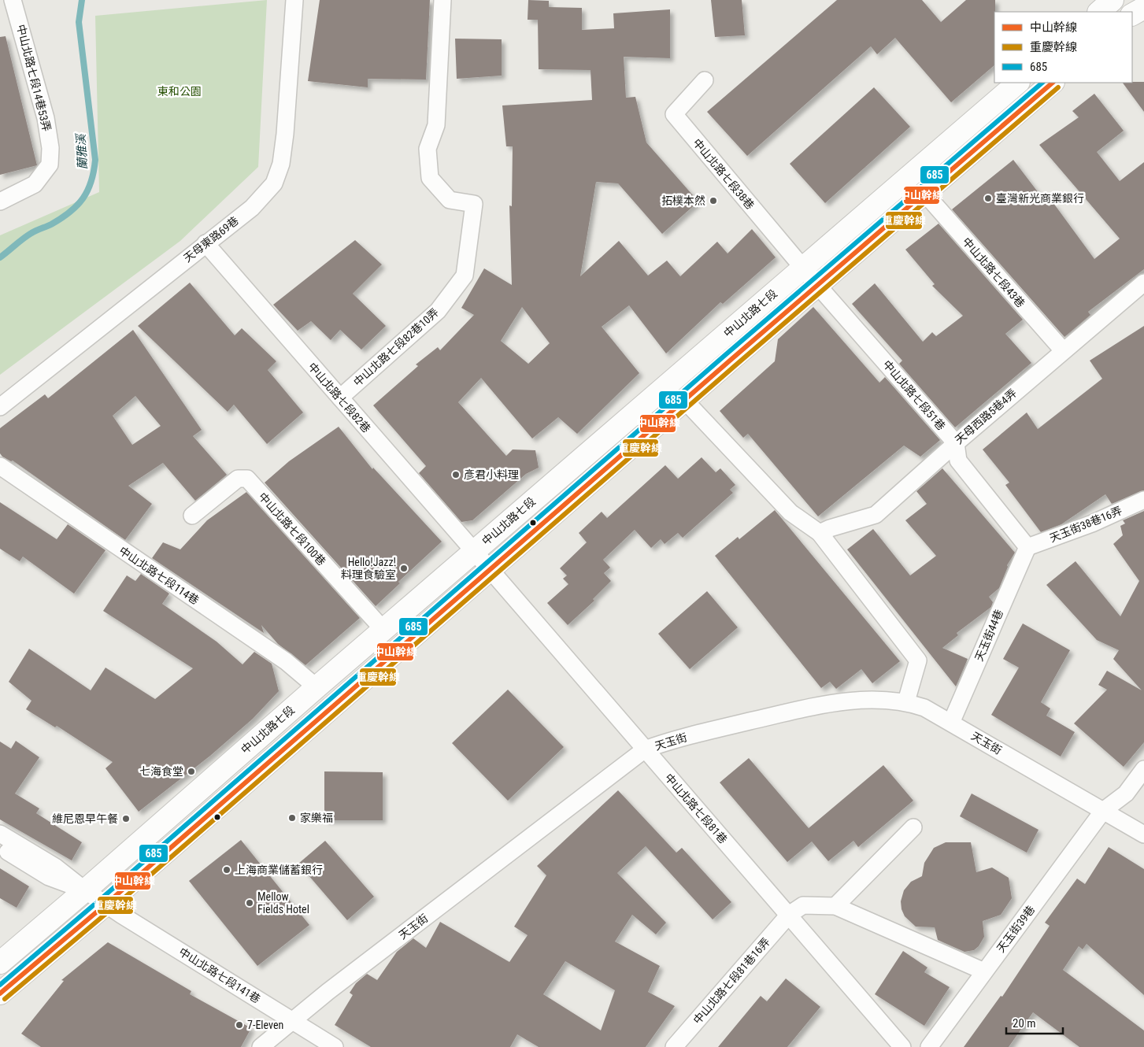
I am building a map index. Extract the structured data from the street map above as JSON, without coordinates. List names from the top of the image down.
{
  "streets": {
    "main road": ["中山北路七段"],
    "street": [
      "中山北路七段14巷53弄",
      "中山北路七段38巷",
      "天母東路69巷",
      "中山北路七段43巷",
      "中山北路七段82巷10弄",
      "中山北路七段51巷",
      "中山北路七段82巷",
      "天母西路5巷4弄",
      "天玉街38巷16弄",
      "中山北路七段100巷",
      "中山北路七段114巷",
      "天玉街44巷",
      "天玉街",
      "中山北路七段81巷",
      "天玉街39巷",
      "中山北路七段141巷",
      "中山北路七段81巷16弄"
    ]
  },
  "crossings": [
    ["中山北路七段38巷", "中山北路七段"],
    ["中山北路七段38巷", "中山北路七段51巷"],
    ["天母東路69巷", "中山北路七段82巷"],
    ["中山北路七段43巷", "中山北路七段"],
    ["中山北路七段43巷", "天母西路5巷4弄"],
    ["中山北路七段", "中山北路七段51巷"],
    ["中山北路七段", "中山北路七段82巷"],
    ["中山北路七段", "中山北路七段100巷"],
    ["中山北路七段", "中山北路七段114巷"],
    ["中山北路七段", "中山北路七段81巷"],
    ["中山北路七段", "中山北路七段141巷"],
    ["中山北路七段82巷10弄", "中山北路七段82巷"],
    ["中山北路七段51巷", "天母西路5巷4弄"],
    ["中山北路七段82巷", "中山北路七段81巷"],
    ["天玉街38巷16弄", "天玉街44巷"],
    ["天玉街44巷", "天玉街"],
    ["天玉街", "中山北路七段81巷"],
    ["天玉街", "天玉街39巷"],
    ["天玉街", "中山北路七段141巷"],
    ["中山北路七段81巷", "中山北路七段81巷16弄"]
  ],
  "water": ["蘭雅溪"],
  "parks": ["東和公園"],
  "places": [
    "臺灣新光商業銀行",
    "拓樸本然",
    "彥君小料理",
    "Hello!Jazz! 料理食驗室",
    "七海食堂",
    "家樂福",
    "維尼恩早午餐",
    "上海商業儲蓄銀行",
    "Mellow Fields Hotel",
    "7-Eleven"
  ],
  "lines": ["transit line 中山幹線", "transit line 685", "transit line 重慶幹線"],
  "legend": ["中山幹線", "重慶幹線", "685"],
  "scale_bar": "20 m"
}
